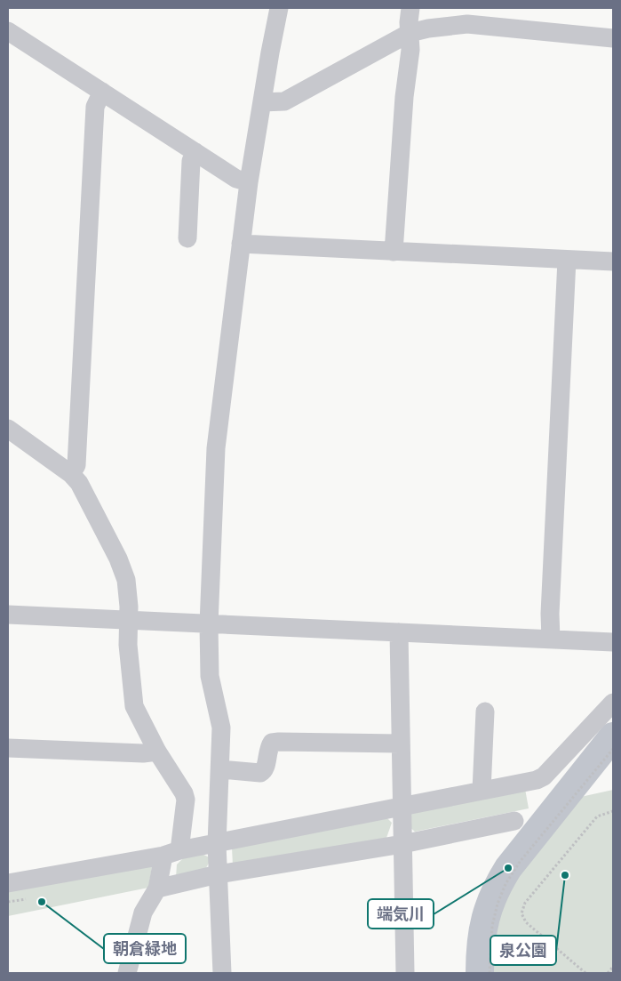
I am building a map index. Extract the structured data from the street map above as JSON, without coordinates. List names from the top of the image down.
{
  "places": ["端気川", "泉公園", "朝倉緑地"]
}
